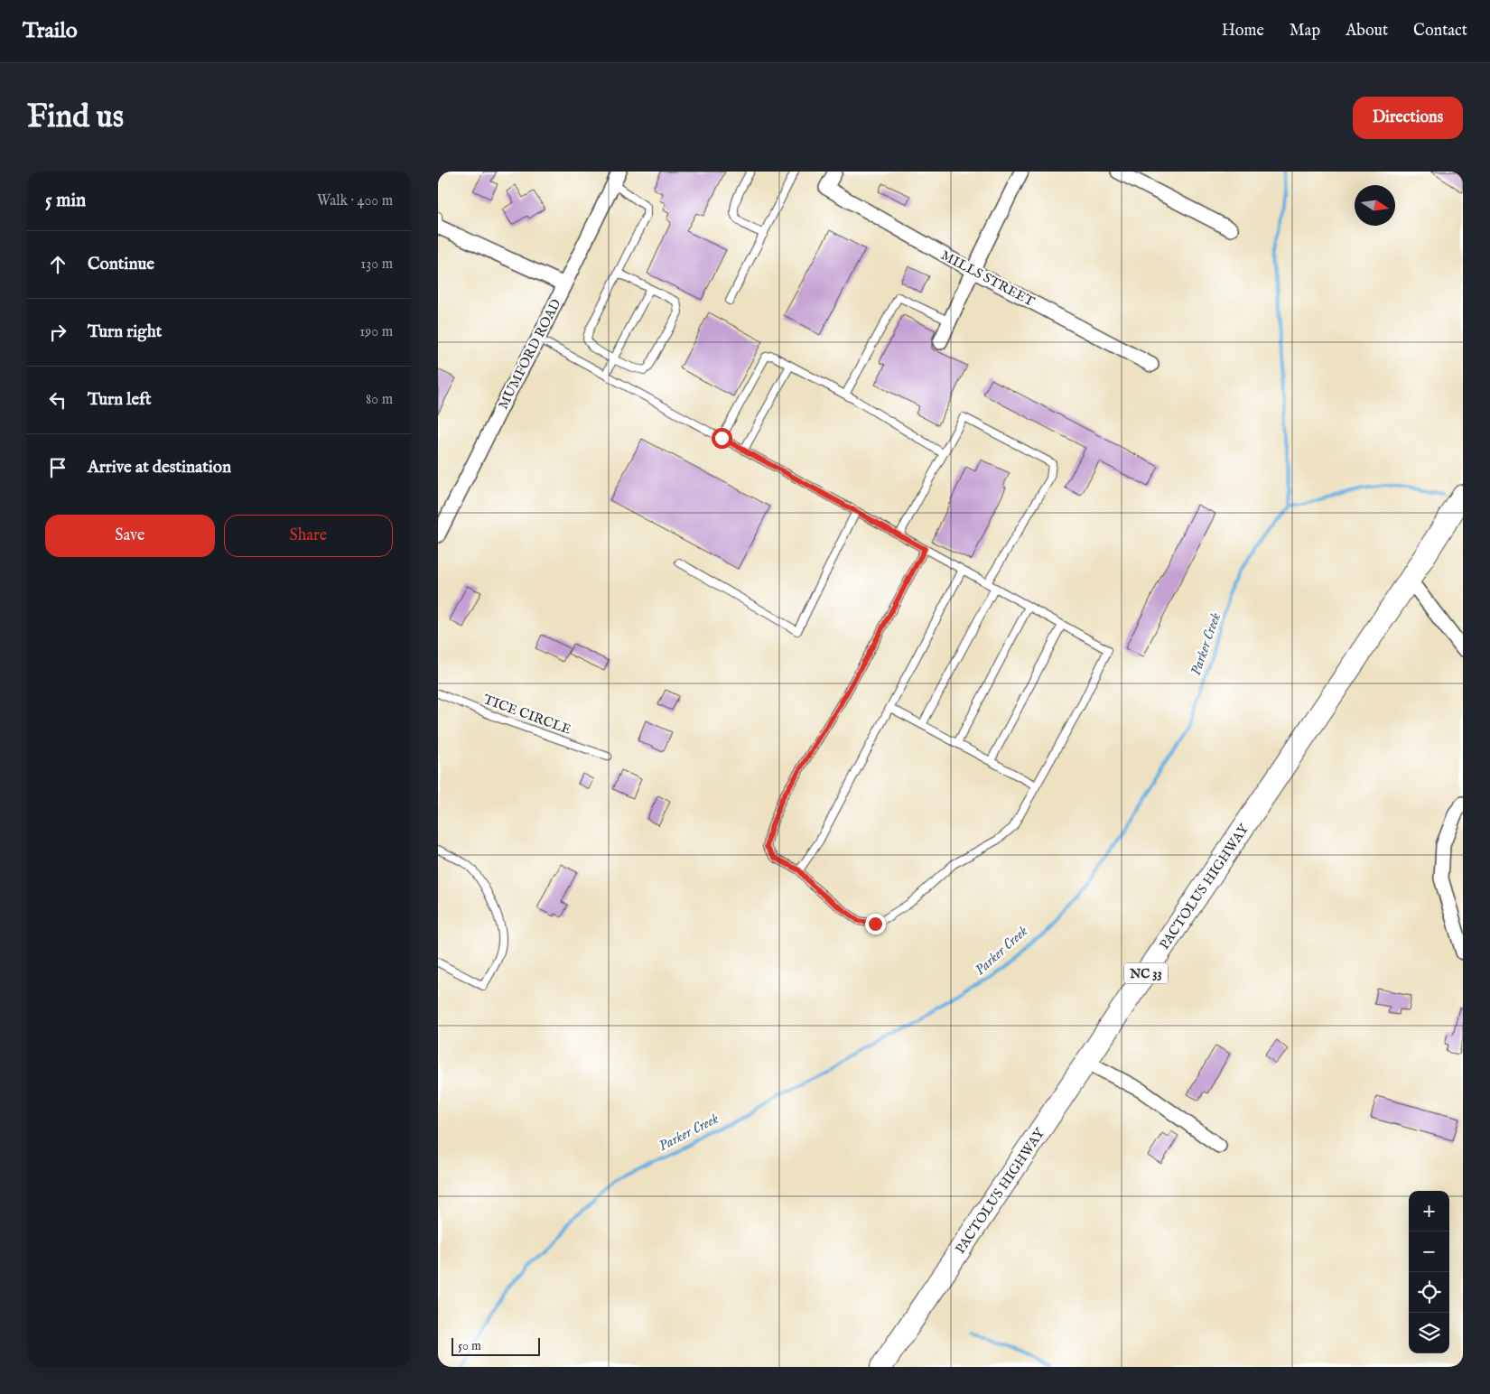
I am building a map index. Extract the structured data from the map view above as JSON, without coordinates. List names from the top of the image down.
{
  "streets": {
    "main road": ["PACTOLUS HIGHWAY", "NC 33"],
    "street": ["MILLS STREET", "MUMFORD ROAD"],
    "lane": ["TICE CIRCLE"]
  },
  "water": ["Parker Creek"],
  "scale_bar": "50 m",
  "north": "right",
  "page": {
    "header": "Trailo",
    "nav": [
      "Home",
      "Map",
      "About",
      "Contact"
    ],
    "buttons": [
      "Directions",
      ["Save", "Share"]
    ],
    "title": "Find us",
    "heading": ["5 min", "Walk · 400 m"],
    "list": [
      ["Continue", "130 m"],
      ["Turn right", "190 m"],
      ["Turn left", "80 m"],
      "Arrive at destination"
    ],
    "map_buttons": ["+", "−"],
    "scale": "50 m"
  }
}
